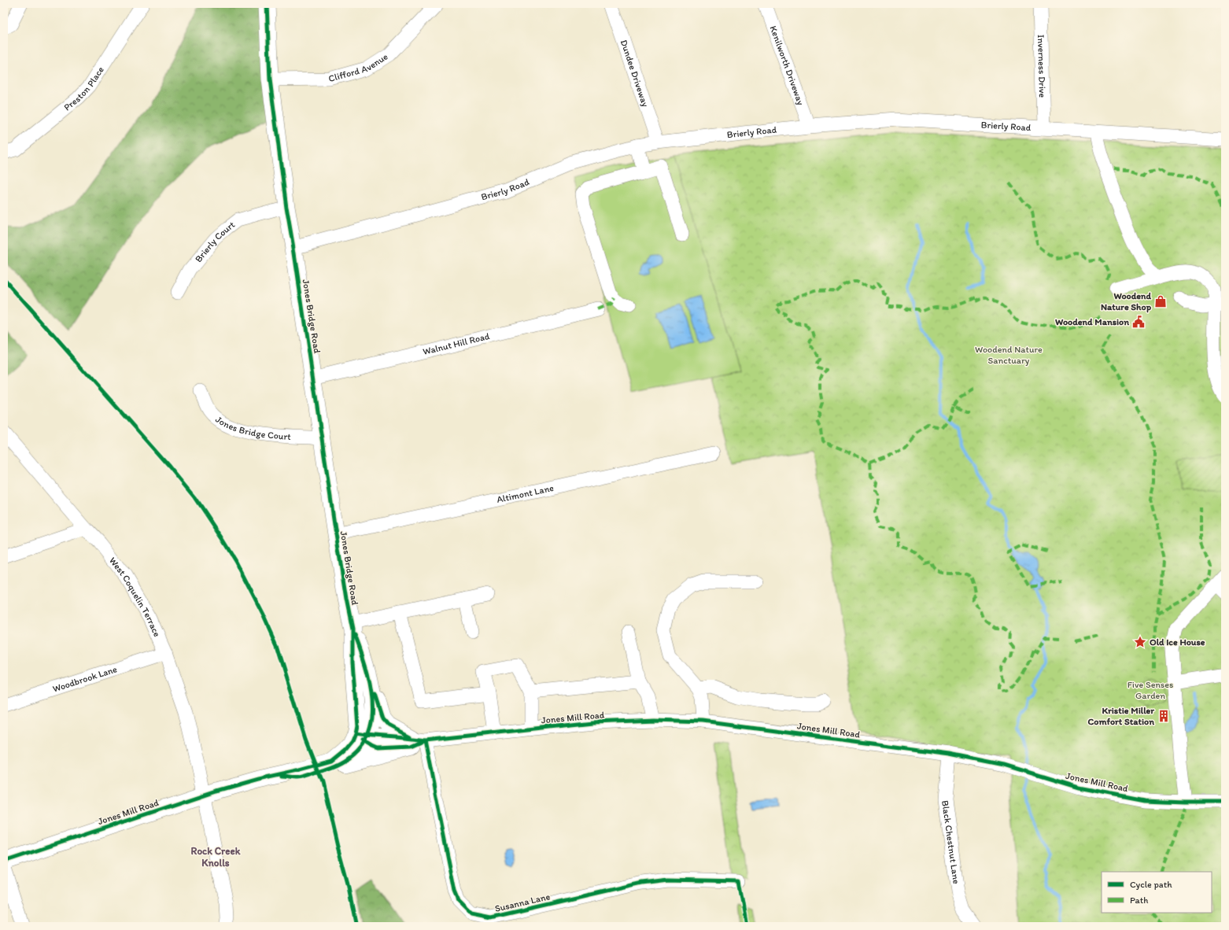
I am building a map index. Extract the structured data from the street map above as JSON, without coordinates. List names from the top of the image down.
{
  "streets": {
    "main road": ["Jones Bridge Road", "Jones Mill Road"],
    "street": [
      "Kenilworth Driveway",
      "Clifford Avenue",
      "Inverness Drive",
      "Dundee Driveway",
      "Preston Place",
      "Brierly Road",
      "Brierly Court",
      "Walnut Hill Road",
      "Jones Bridge Court",
      "Altimont Lane",
      "West Coquelin Terrace",
      "Woodbrook Lane",
      "Black Chestnut Lane",
      "Susanna Lane"
    ]
  },
  "crossings": [
    ["Kenilworth Driveway", "Brierly Road"],
    ["Clifford Avenue", "Jones Bridge Road"],
    ["Inverness Drive", "Brierly Road"],
    ["Dundee Driveway", "Brierly Road"],
    ["Brierly Road", "Jones Bridge Road"],
    ["Brierly Court", "Jones Bridge Road"],
    ["Jones Bridge Road", "Walnut Hill Road"],
    ["Jones Bridge Road", "Jones Bridge Court"],
    ["Jones Bridge Road", "Altimont Lane"],
    ["Jones Bridge Road", "Jones Mill Road"],
    ["West Coquelin Terrace", "Woodbrook Lane"],
    ["West Coquelin Terrace", "Jones Mill Road"],
    ["Jones Mill Road", "Black Chestnut Lane"],
    ["Jones Mill Road", "Susanna Lane"]
  ],
  "districts": ["Rock Creek Knolls"],
  "parks": ["Woodend Nature Sanctuary", "Five Senses Garden"],
  "places": {
    "shop": ["Woodend Nature Shop"],
    "public building": ["Woodend Mansion"],
    "place": ["Old Ice House"],
    "building": ["Kristie Miller Comfort Station"]
  },
  "legend": ["Cycle path", "Path"]
}
